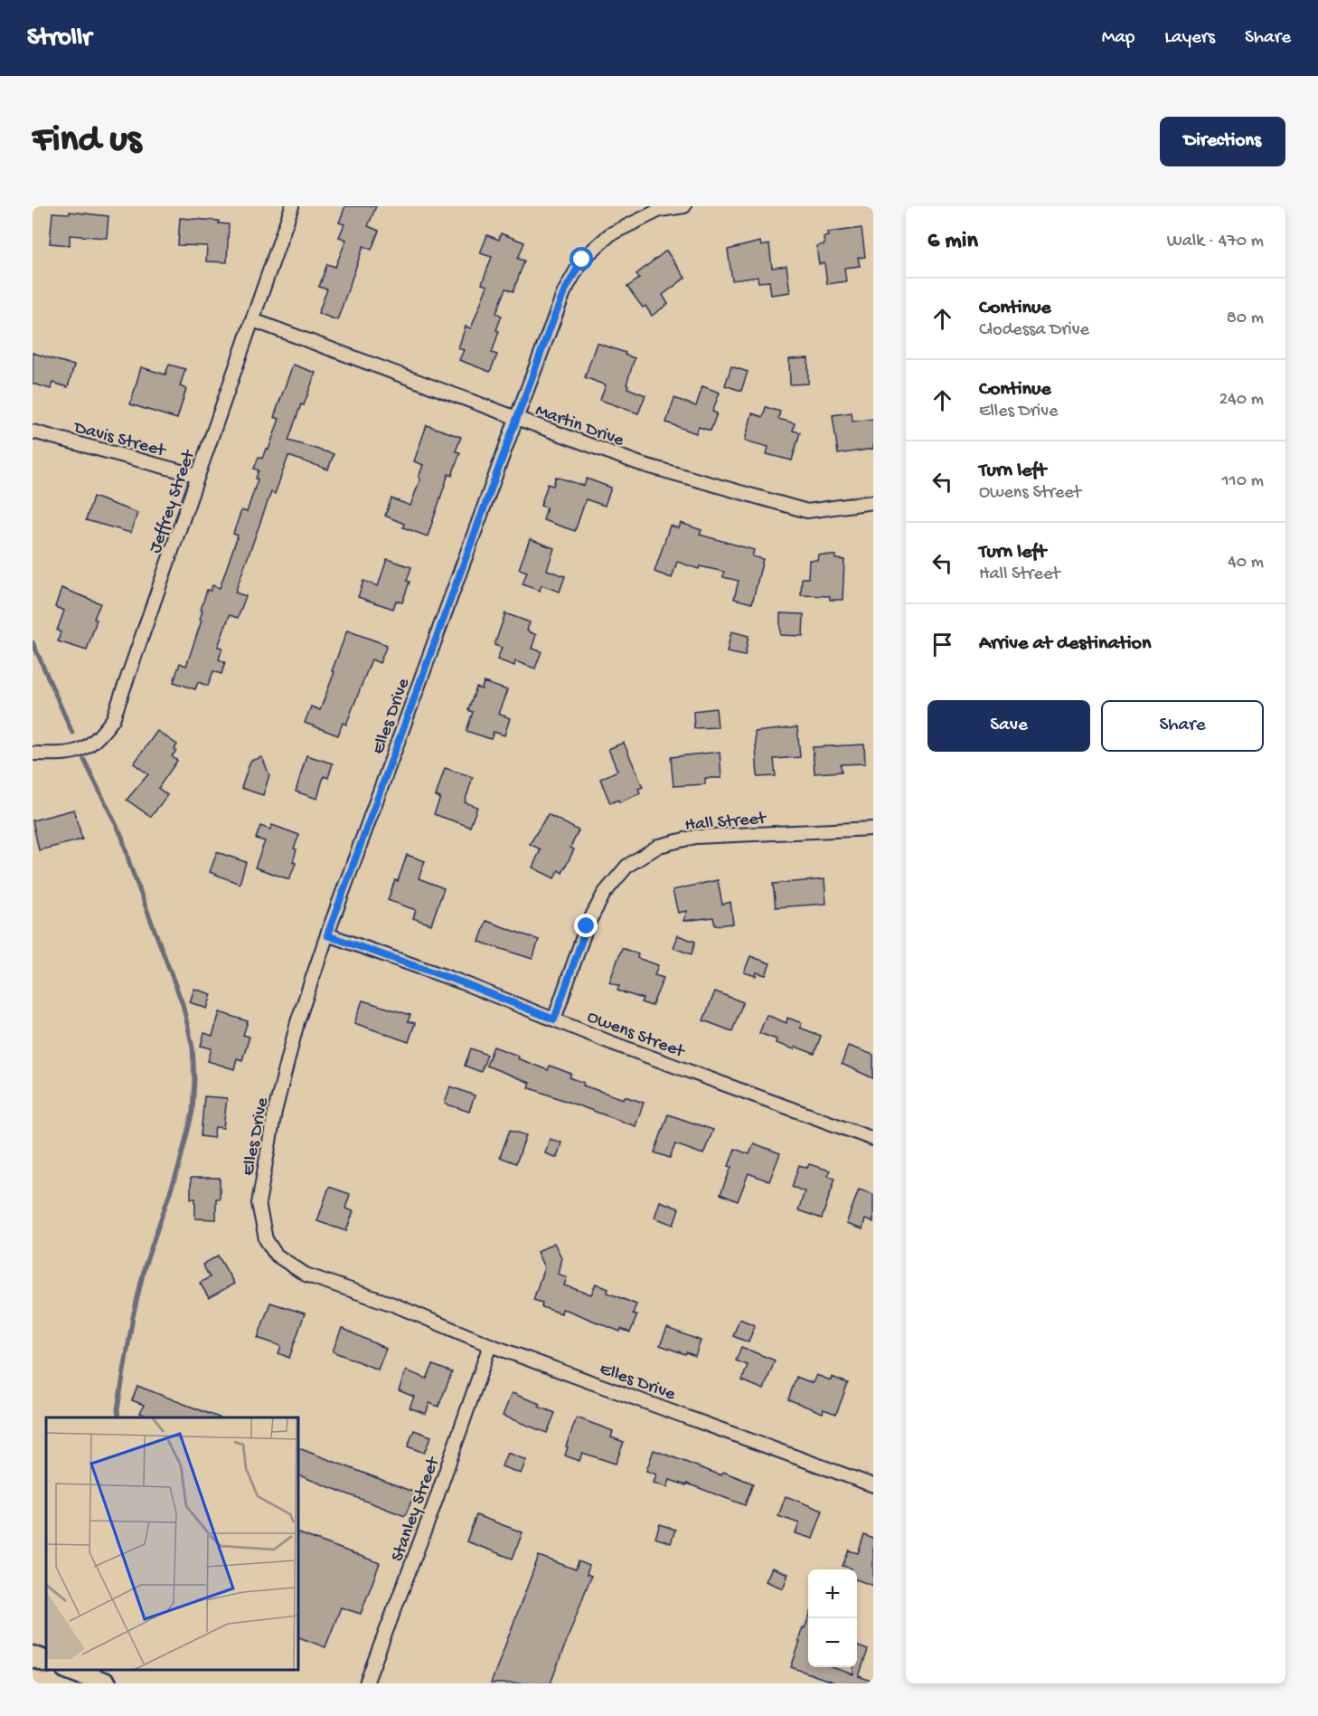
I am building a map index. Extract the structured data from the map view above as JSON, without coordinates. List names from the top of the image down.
{
  "streets": {
    "street": [
      "Martin Drive",
      "Davis Street",
      "Jeffrey Street",
      "Elles Drive",
      "Hall Street",
      "Owens Street",
      "Stanley Street"
    ]
  },
  "crossings": [
    ["Martin Drive", "Jeffrey Street"],
    ["Martin Drive", "Elles Drive"],
    ["Davis Street", "Jeffrey Street"],
    ["Elles Drive", "Owens Street"],
    ["Elles Drive", "Stanley Street"],
    ["Hall Street", "Owens Street"]
  ],
  "page": {
    "header": "Strollr",
    "nav": ["Map", "Layers", "Share"],
    "buttons": [
      "Directions",
      ["Save", "Share"]
    ],
    "title": "Find us",
    "heading": ["6 min", "Walk · 470 m"],
    "list": [
      ["Continue", "Clodessa Drive", "80 m"],
      ["Continue", "Elles Drive", "240 m"],
      ["Turn left", "Owens Street", "110 m"],
      ["Turn left", "Hall Street", "40 m"],
      "Arrive at destination"
    ],
    "map_buttons": ["+", "−"]
  }
}
